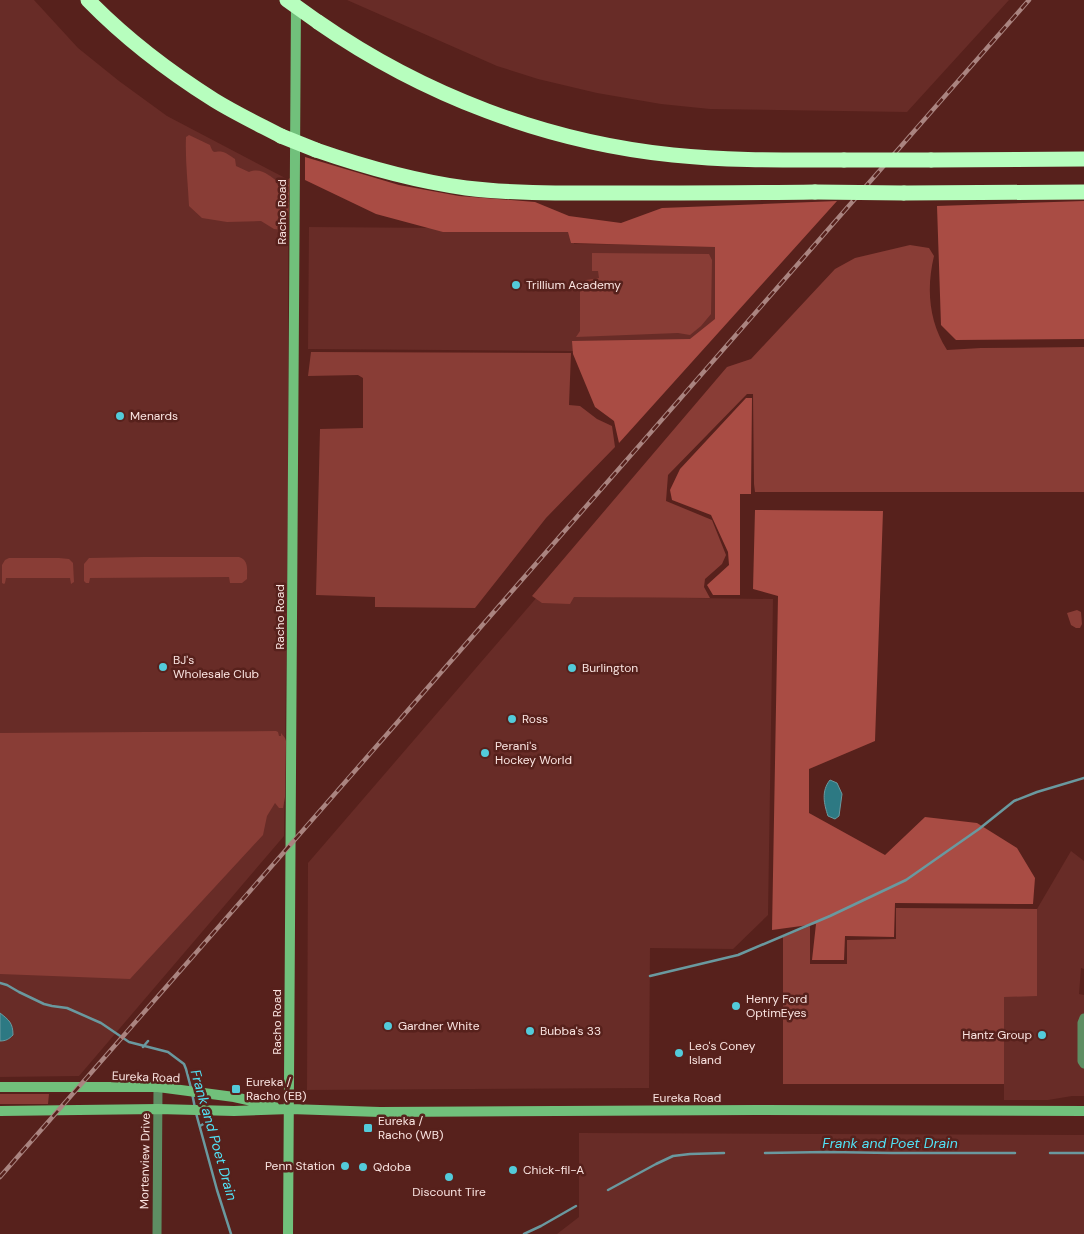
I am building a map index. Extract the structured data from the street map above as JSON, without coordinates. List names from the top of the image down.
{
  "streets": {
    "main road": ["Racho Road", "Eureka Road"],
    "street": ["Mortenview Drive"]
  },
  "crossings": [
    ["Racho Road", "Eureka Road"],
    ["Eureka Road", "Mortenview Drive"]
  ],
  "water": ["Frank and Poet Drain"],
  "places": {
    "other": [
      "Trillium Academy",
      "Menards",
      "BJ's Wholesale Club",
      "Burlington",
      "Ross",
      "Perani's Hockey World",
      "Henry Ford OptimEyes",
      "Gardner White",
      "Bubba's 33",
      "Hantz Group",
      "Leo's Coney Island",
      "Penn Station",
      "Qdoba",
      "Chick-fil-A",
      "Discount Tire"
    ],
    "transit": ["Eureka / Racho (EB)", "Eureka / Racho (WB)"]
  }
}
